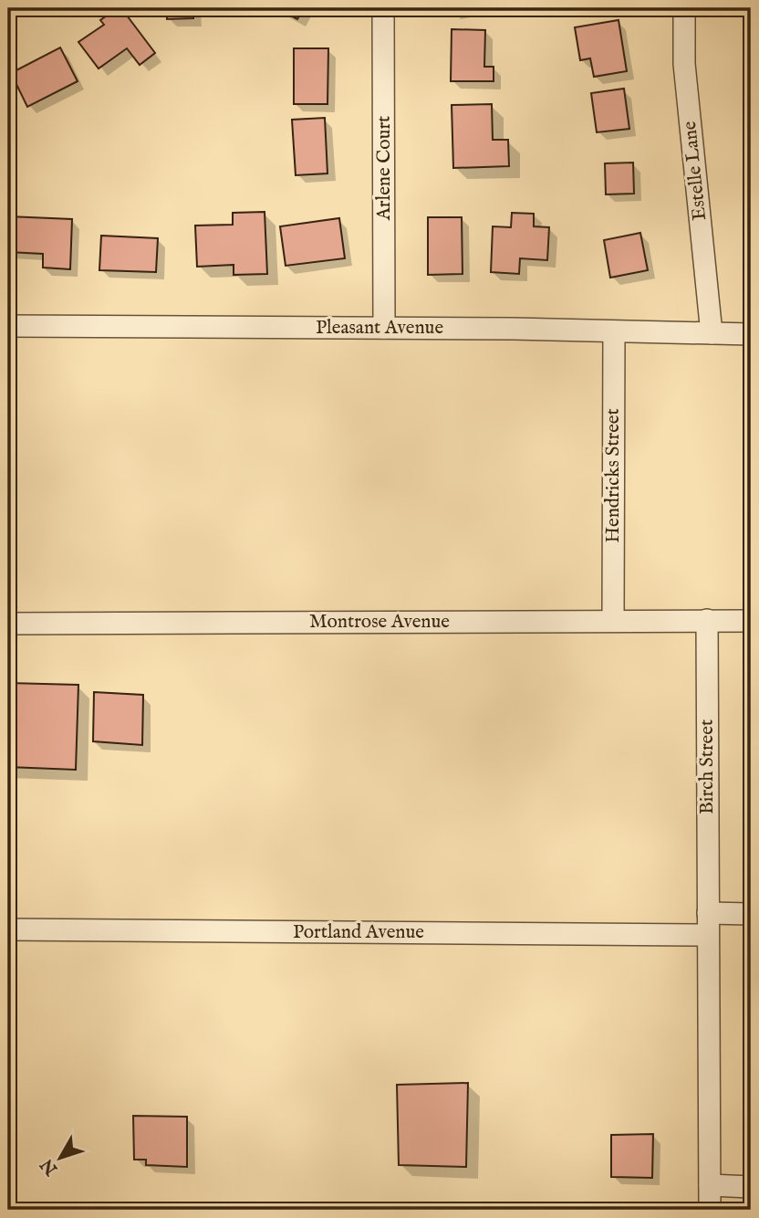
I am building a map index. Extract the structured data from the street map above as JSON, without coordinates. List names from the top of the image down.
{
  "streets": {
    "street": [
      "Arlene Court",
      "Estelle Lane",
      "Pleasant Avenue",
      "Hendricks Street",
      "Montrose Avenue",
      "Birch Street",
      "Portland Avenue"
    ]
  },
  "crossings": [
    ["Arlene Court", "Pleasant Avenue"],
    ["Estelle Lane", "Pleasant Avenue"],
    ["Pleasant Avenue", "Hendricks Street"],
    ["Hendricks Street", "Montrose Avenue"],
    ["Montrose Avenue", "Birch Street"],
    ["Birch Street", "Portland Avenue"]
  ],
  "north": "bottom left"
}
